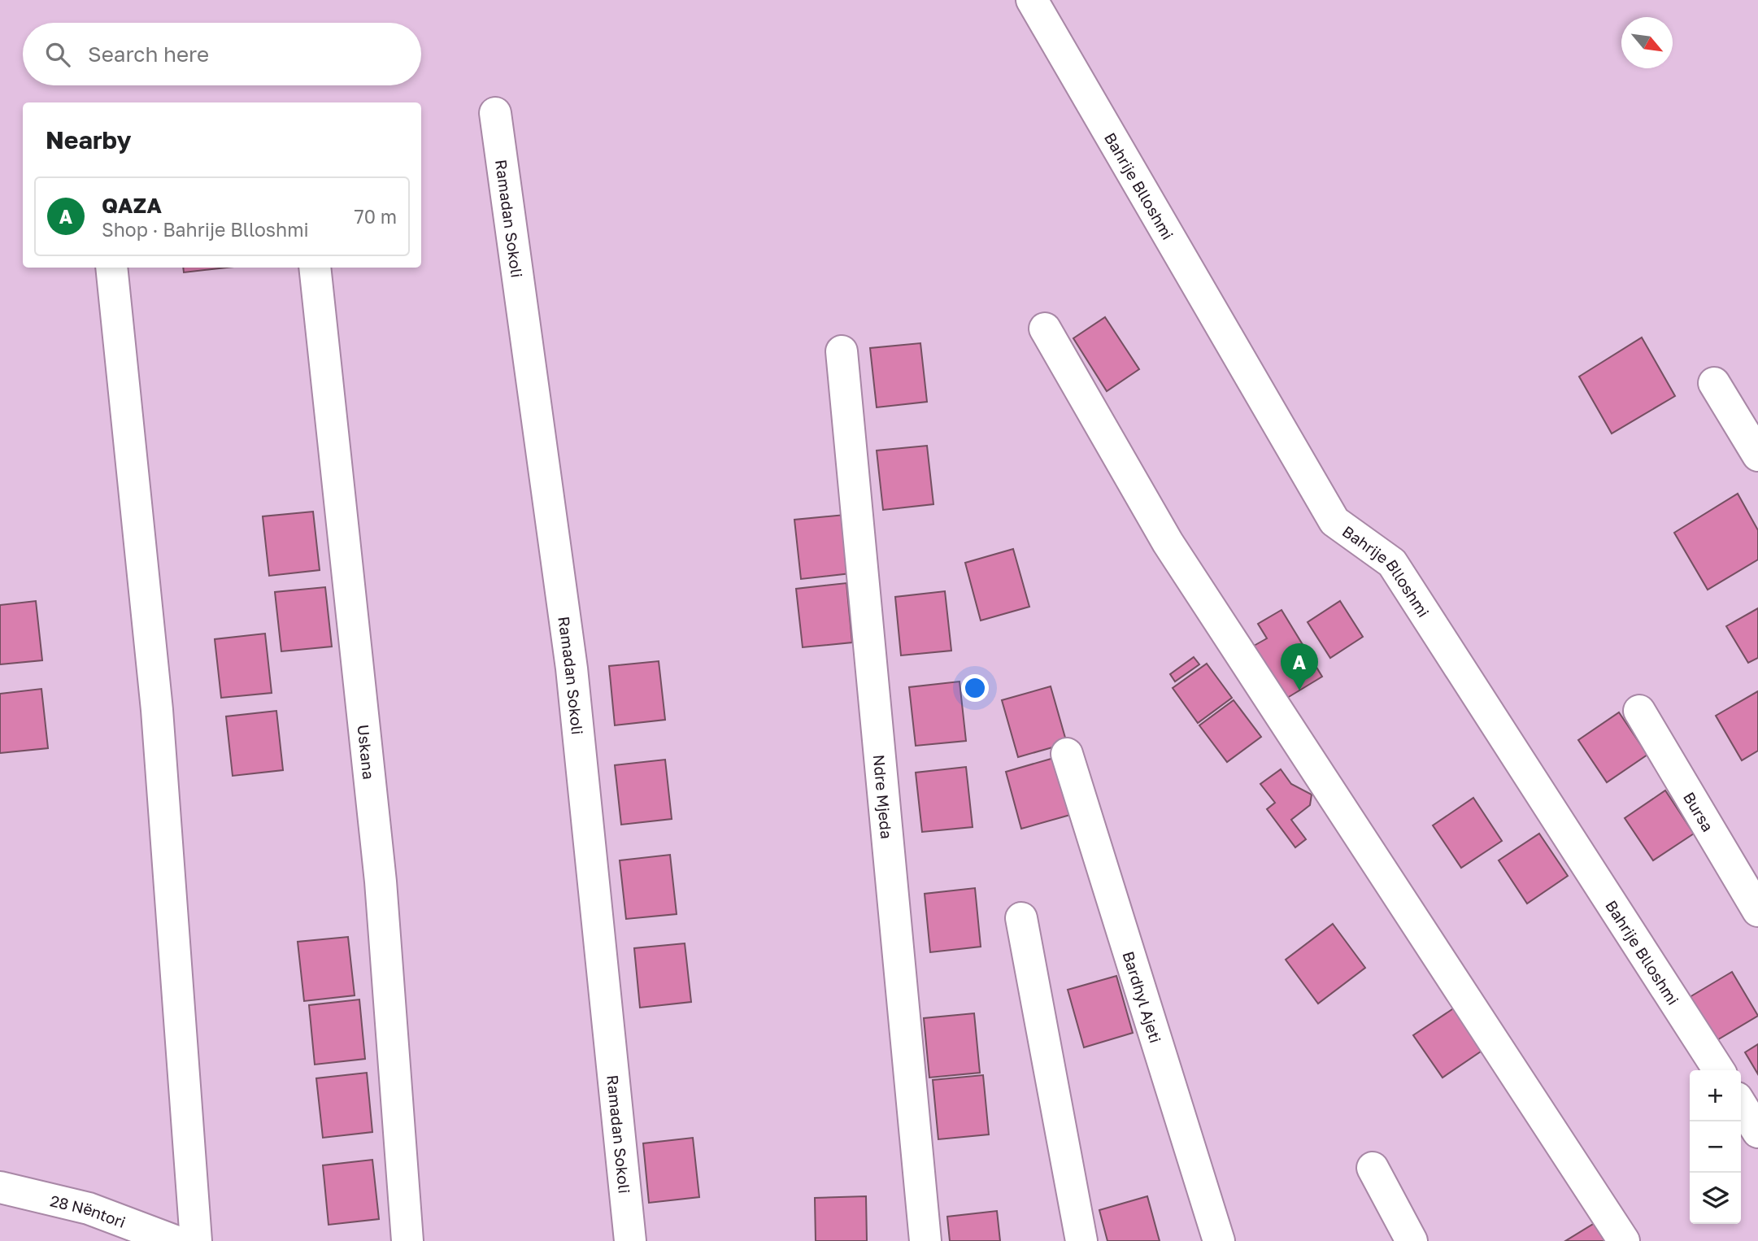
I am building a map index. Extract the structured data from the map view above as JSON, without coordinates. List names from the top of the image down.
{
  "streets": {
    "street": [
      "Bahrije Blloshmi",
      "Ramadan Sokoli",
      "Uskana",
      "Ndre Mjeda",
      "Bursa",
      "Bardhyl Ajeti",
      "28 Nëntori"
    ]
  },
  "north": "bottom right",
  "page": {
    "search": "Search here",
    "heading": "Nearby",
    "list": [
      {
        "mark": "A",
        "name": "QAZA",
        "note": "Shop · Bahrije Blloshmi",
        "value": "70 m"
      }
    ],
    "pins": "A",
    "map_buttons": ["+", "−"]
  }
}
